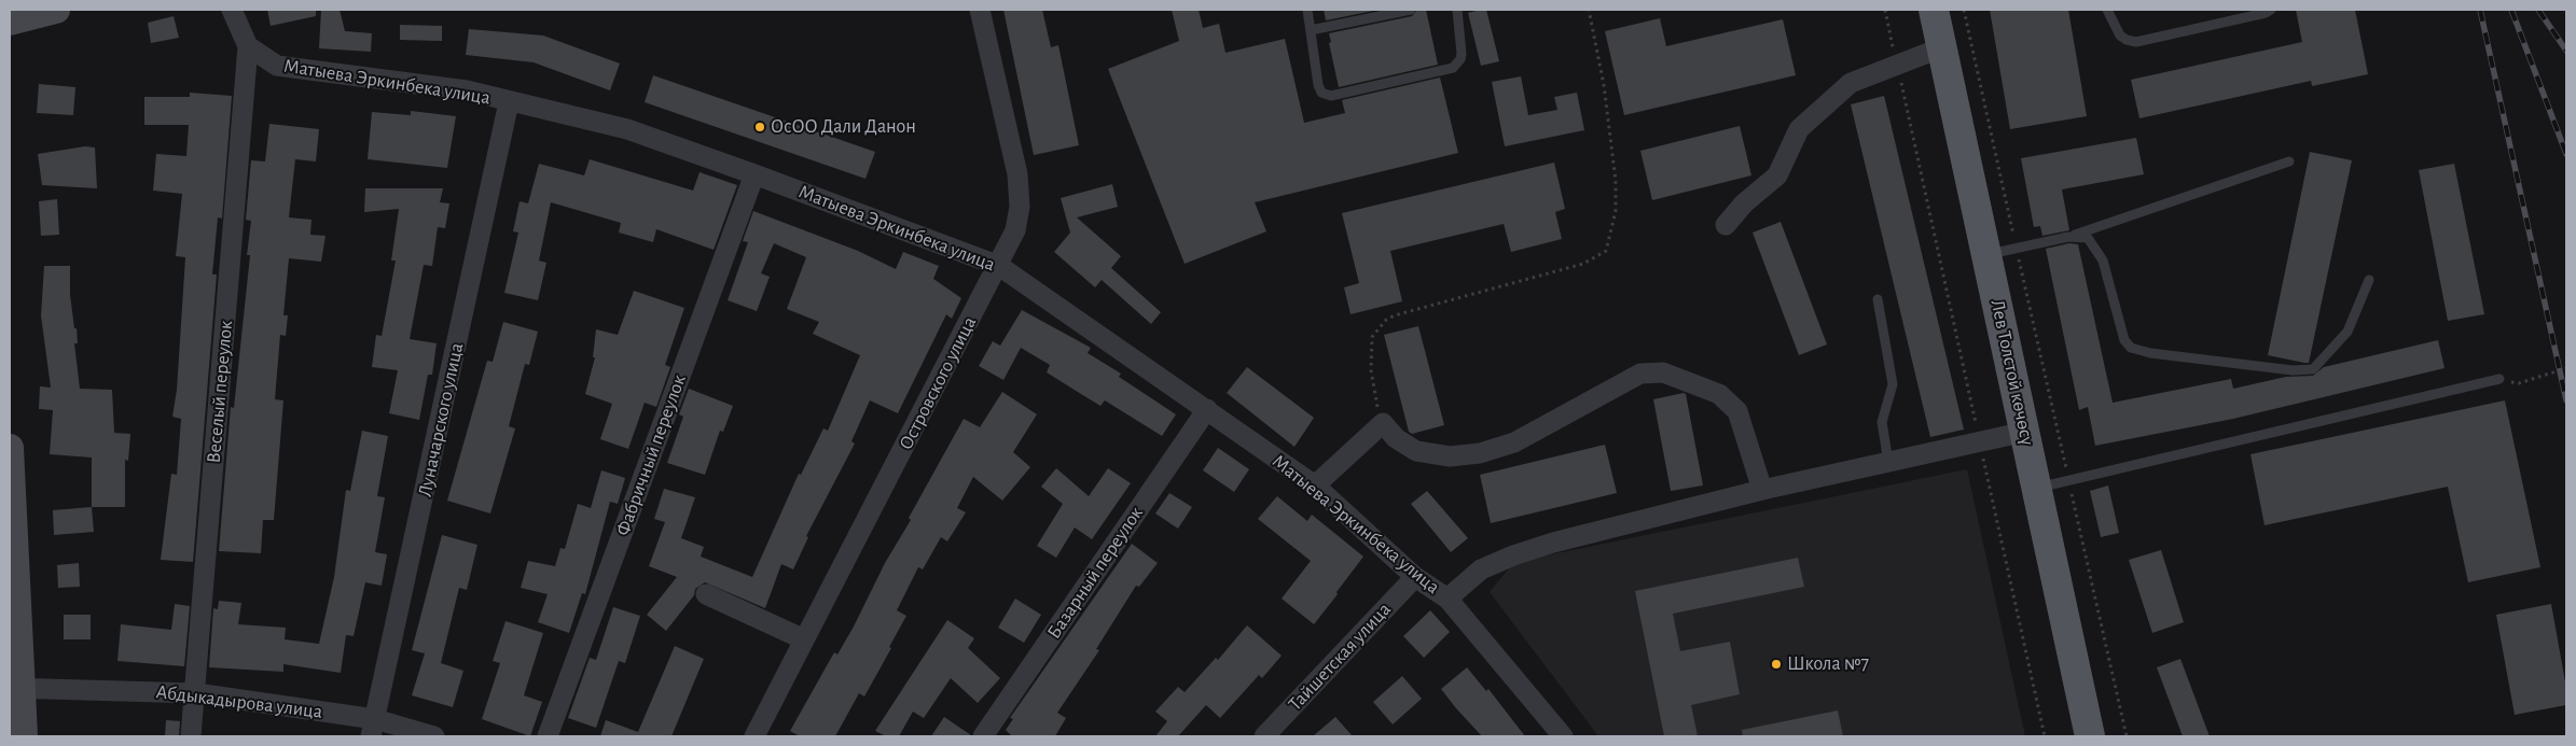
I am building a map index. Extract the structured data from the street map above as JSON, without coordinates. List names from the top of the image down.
{
  "streets": {
    "main road": ["Лев Толстой көчөсү"],
    "street": [
      "Матыева Эркинбека улица",
      "Островского улица",
      "Веселый переулок",
      "Луначарского улица",
      "Фабричный переулок",
      "Базарный переулок",
      "Тайшетская улица",
      "Абдыкадырова улица"
    ]
  },
  "crossings": [
    ["Матыева Эркинбека улица", "Островского улица"],
    ["Матыева Эркинбека улица", "Веселый переулок"],
    ["Матыева Эркинбека улица", "Луначарского улица"],
    ["Матыева Эркинбека улица", "Фабричный переулок"],
    ["Матыева Эркинбека улица", "Базарный переулок"],
    ["Матыева Эркинбека улица", "Тайшетская улица"],
    ["Веселый переулок", "Абдыкадырова улица"],
    ["Луначарского улица", "Абдыкадырова улица"]
  ],
  "places": ["ОсОО Дали Данон", "Школа №7"]
}
